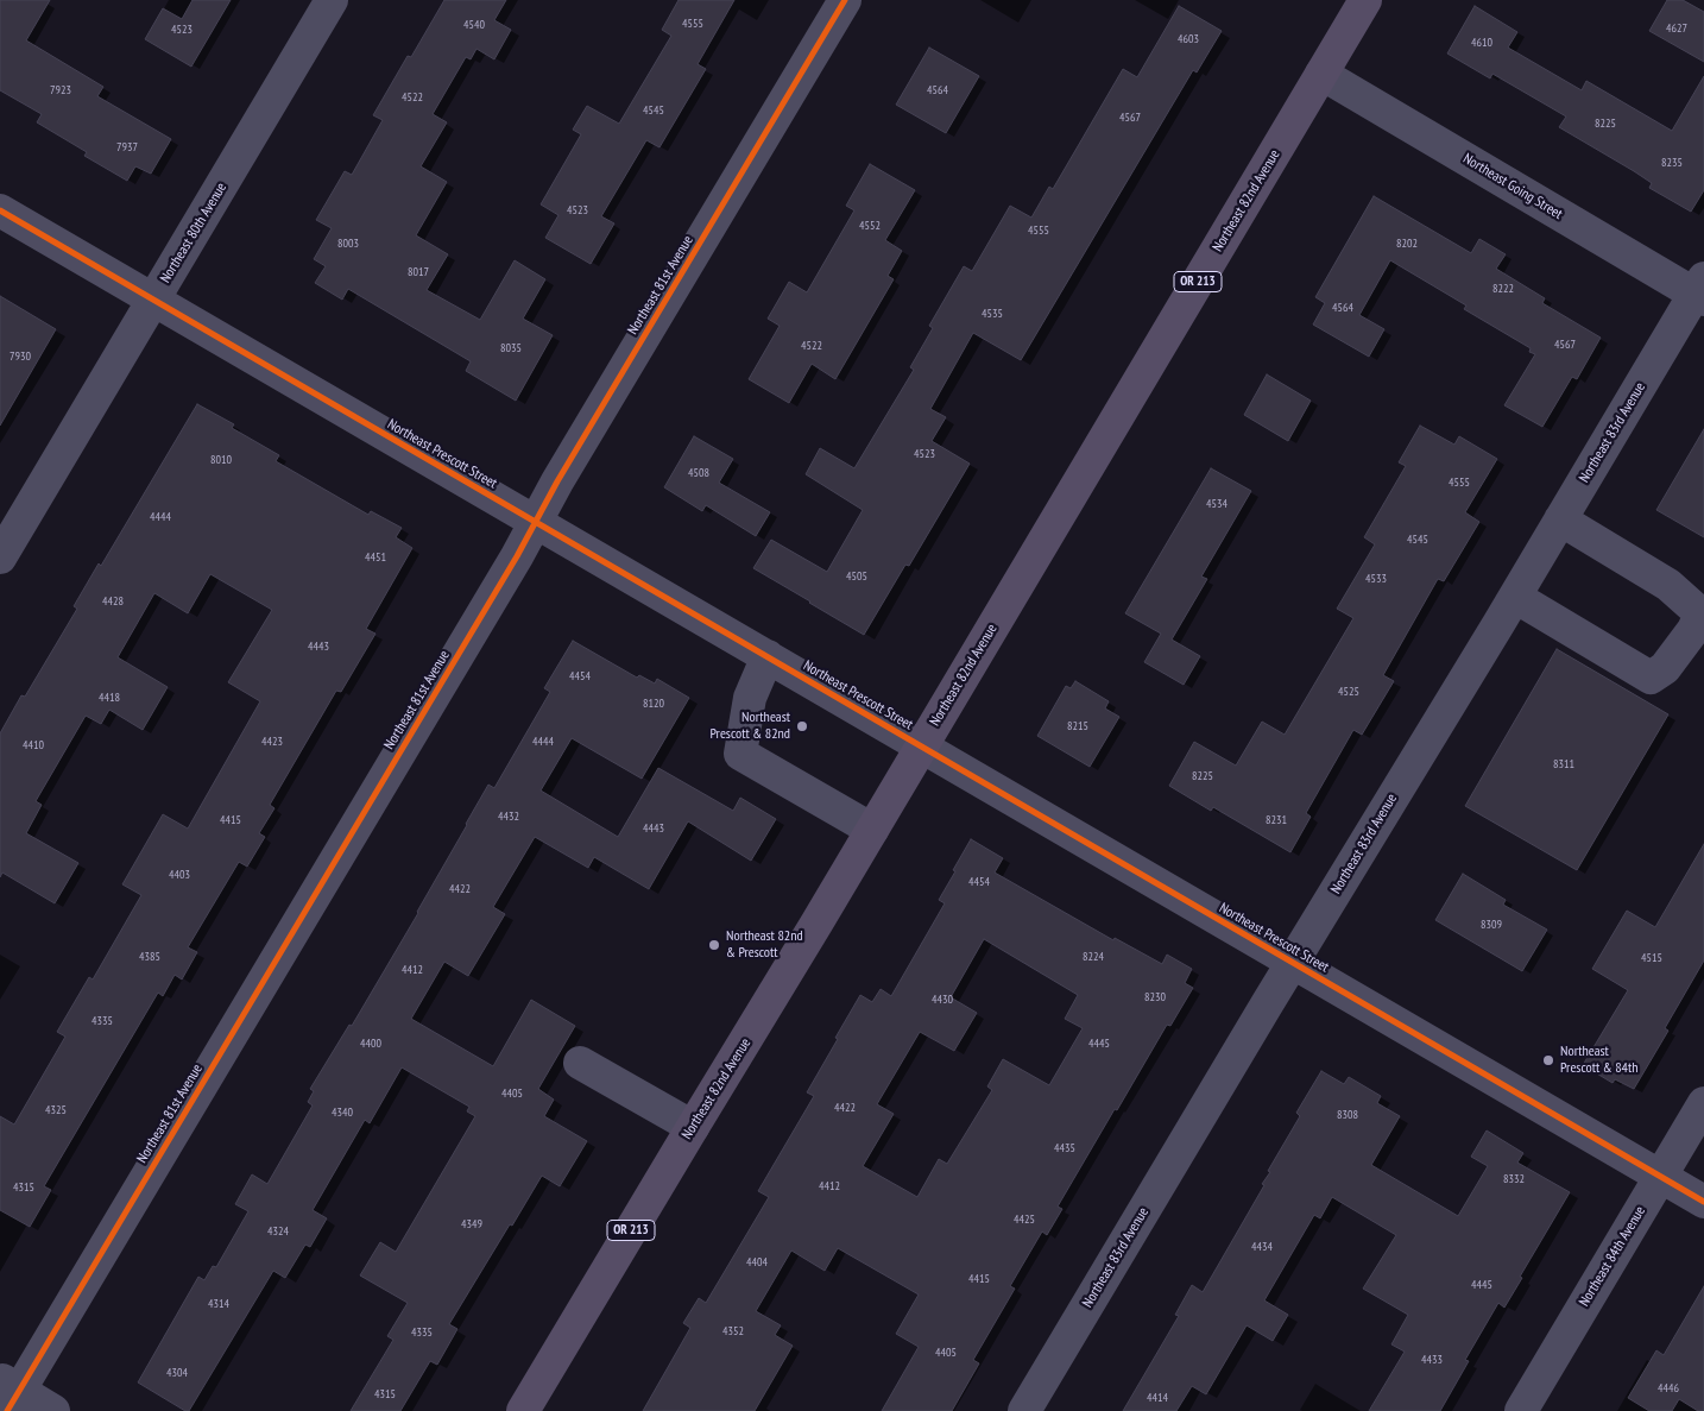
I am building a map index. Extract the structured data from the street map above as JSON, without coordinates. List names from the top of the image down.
{
  "streets": {
    "main road": ["Northeast 82nd Avenue", "OR 213"],
    "street": [
      "Northeast Going Street",
      "Northeast 80th Avenue",
      "Northeast 81st Avenue",
      "Northeast 83rd Avenue",
      "Northeast Prescott Street",
      "Northeast 84th Avenue"
    ]
  },
  "crossings": [
    ["Northeast Going Street", "Northeast 82nd Avenue"],
    ["Northeast Going Street", "Northeast 83rd Avenue"],
    ["Northeast 82nd Avenue", "Northeast Prescott Street"],
    ["Northeast 80th Avenue", "Northeast Prescott Street"],
    ["Northeast 81st Avenue", "Northeast Prescott Street"],
    ["Northeast 83rd Avenue", "Northeast Prescott Street"],
    ["Northeast Prescott Street", "Northeast 84th Avenue"]
  ],
  "places": ["Northeast Prescott & 82nd", "Northeast 82nd & Prescott", "Northeast Prescott & 84th"],
  "house_numbers": [
    "4555",
    "4540",
    "4627",
    "4523",
    "4603",
    "4610",
    "7923",
    "4564",
    "4522",
    "4545",
    "4567",
    "8225",
    "7937",
    "8235",
    "4523",
    "4552",
    "4555",
    "8003",
    "8202",
    "8017",
    "8222",
    "4564",
    "4535",
    "4567",
    "4522",
    "8035",
    "7930",
    "4523",
    "8010",
    "4508",
    "4555",
    "4534",
    "4444",
    "4545",
    "4451",
    "4505",
    "4533",
    "4428",
    "4443",
    "4454",
    "4525",
    "4418",
    "8120",
    "8215",
    "4423",
    "4444",
    "4410",
    "8311",
    "8225",
    "4432",
    "4415",
    "8231",
    "4443",
    "4403",
    "4454",
    "4422",
    "8309",
    "4385",
    "8224",
    "4515",
    "4412",
    "8230",
    "4430",
    "4335",
    "4400",
    "4445",
    "4405",
    "4422",
    "4325",
    "4340",
    "8308",
    "4435",
    "8332",
    "4412",
    "4315",
    "4425",
    "4349",
    "4324",
    "4434",
    "4404",
    "4415",
    "4445",
    "4314",
    "4352",
    "4335",
    "4405",
    "4433",
    "4304",
    "4446",
    "4315",
    "4414"
  ]
}
